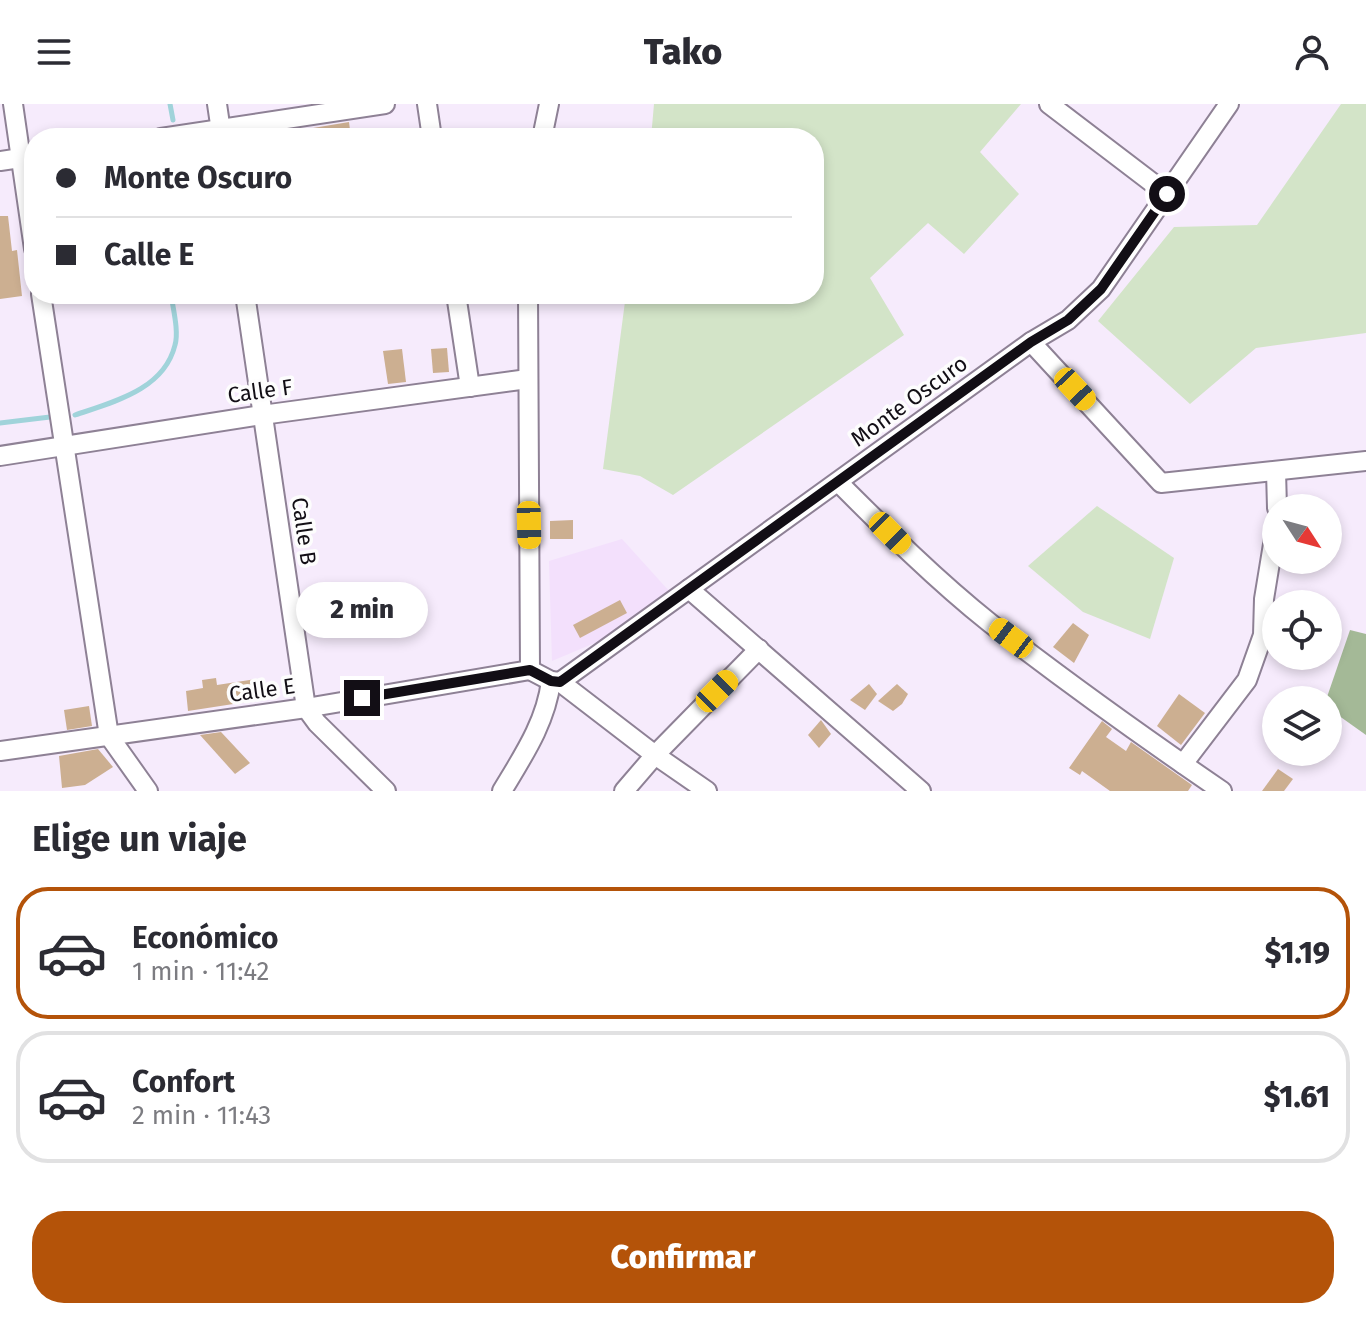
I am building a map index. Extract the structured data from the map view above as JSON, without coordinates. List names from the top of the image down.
{
  "streets": {
    "street": [
      "Calle F",
      "Monte Oscuro",
      "Calle B",
      "Calle E"
    ]
  },
  "crossings": [
    ["Calle F", "Calle B"],
    ["Calle B", "Calle E"]
  ],
  "north": "bottom right",
  "page": {
    "header": "Tako",
    "banner": ["Monte Oscuro", "Calle E"],
    "bubble": "2 min",
    "heading": "Elige un viaje",
    "list": [
      {
        "name": "Económico",
        "note": "1 min · 11:42",
        "value": "$1.19"
      },
      {
        "name": "Confort",
        "note": "2 min · 11:43",
        "value": "$1.61"
      }
    ],
    "buttons": "Confirmar"
  }
}
